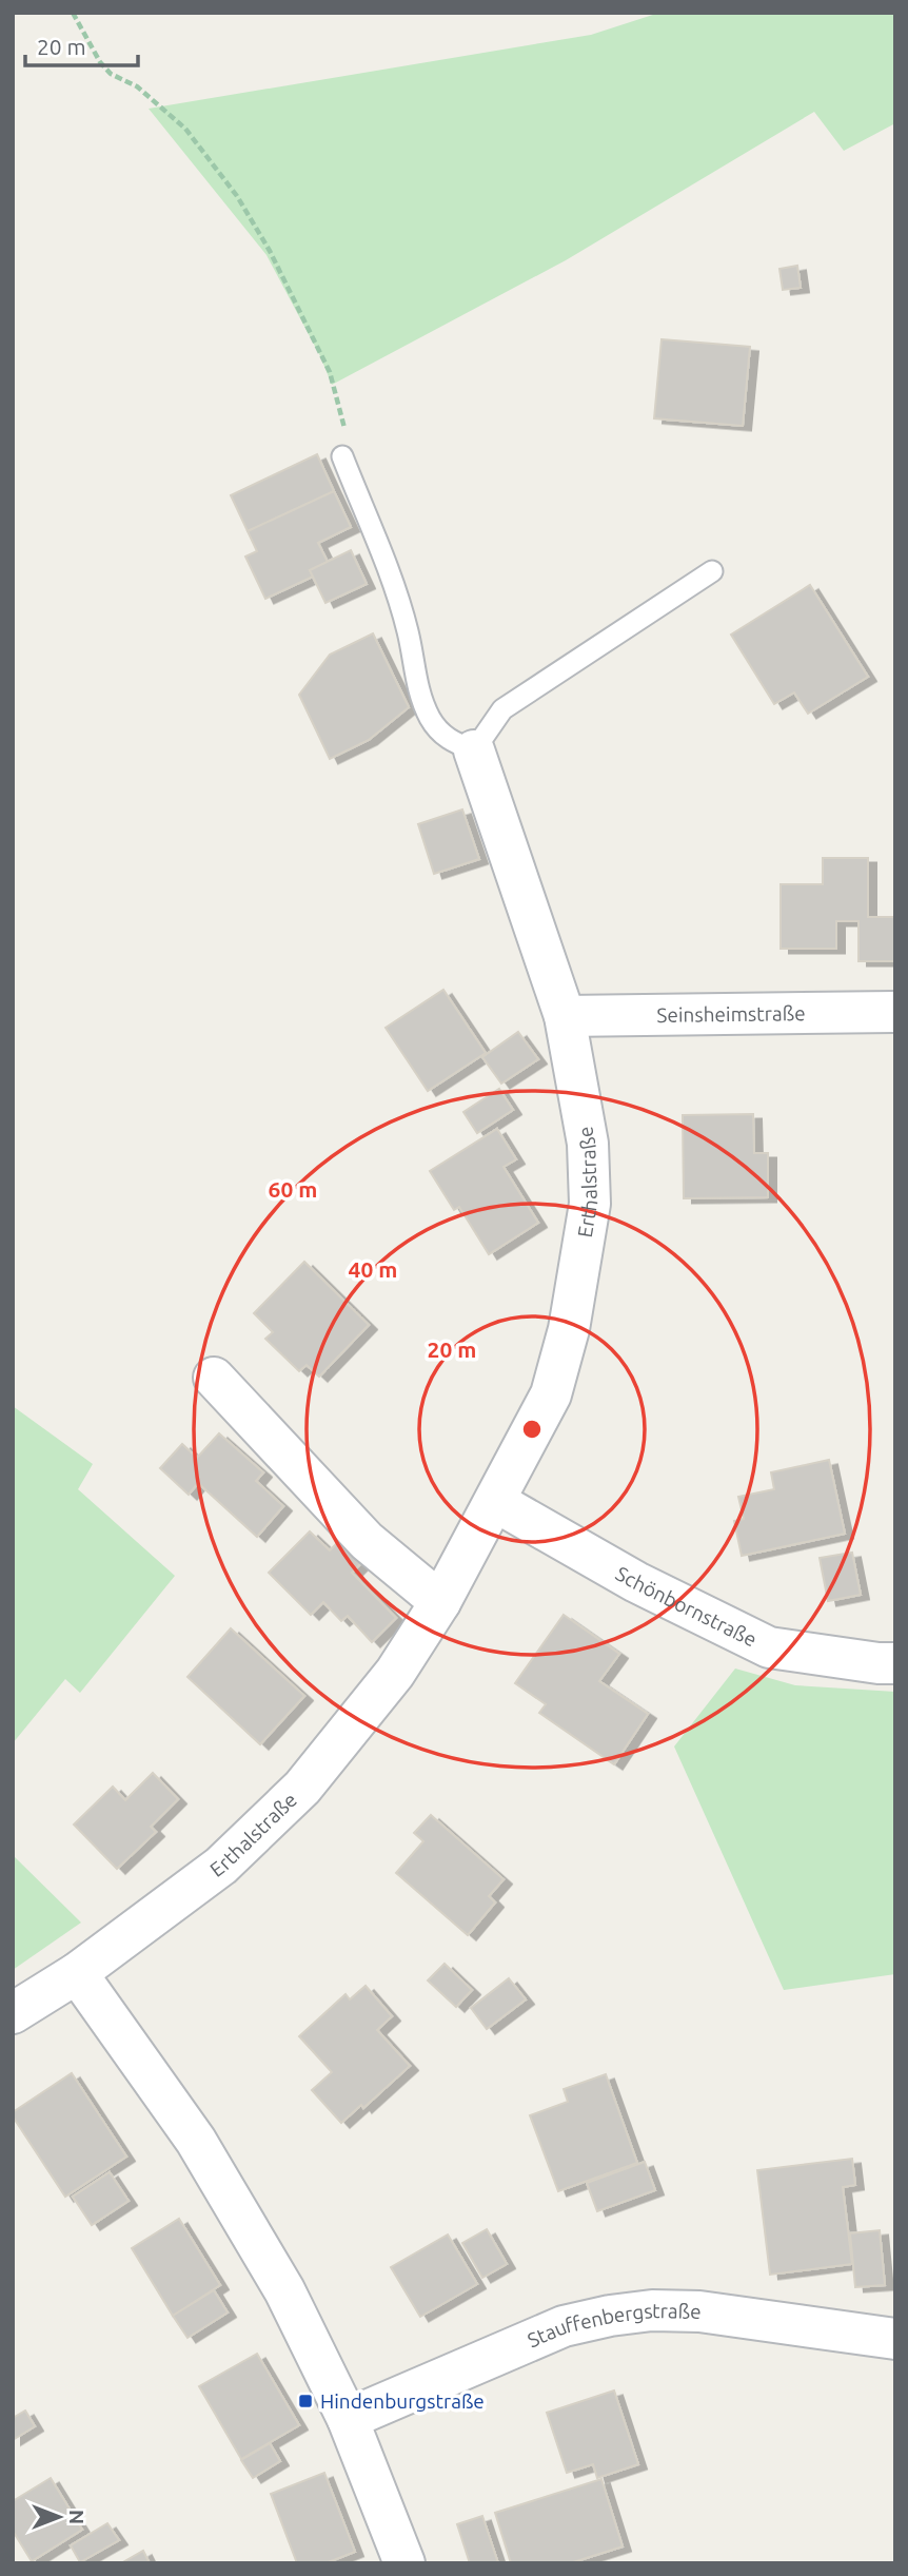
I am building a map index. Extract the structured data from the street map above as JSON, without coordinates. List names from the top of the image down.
{
  "streets": {
    "street": [
      "Seinsheimstraße",
      "Erthalstraße",
      "Schönbornstraße",
      "Stauffenbergstraße"
    ]
  },
  "crossings": [
    ["Seinsheimstraße", "Erthalstraße"],
    ["Erthalstraße", "Schönbornstraße"]
  ],
  "places": {
    "transit": ["Hindenburgstraße"]
  },
  "scale_bar": "20 m",
  "north": "right",
  "rings": ["60 m", "40 m", "20 m"]
}
